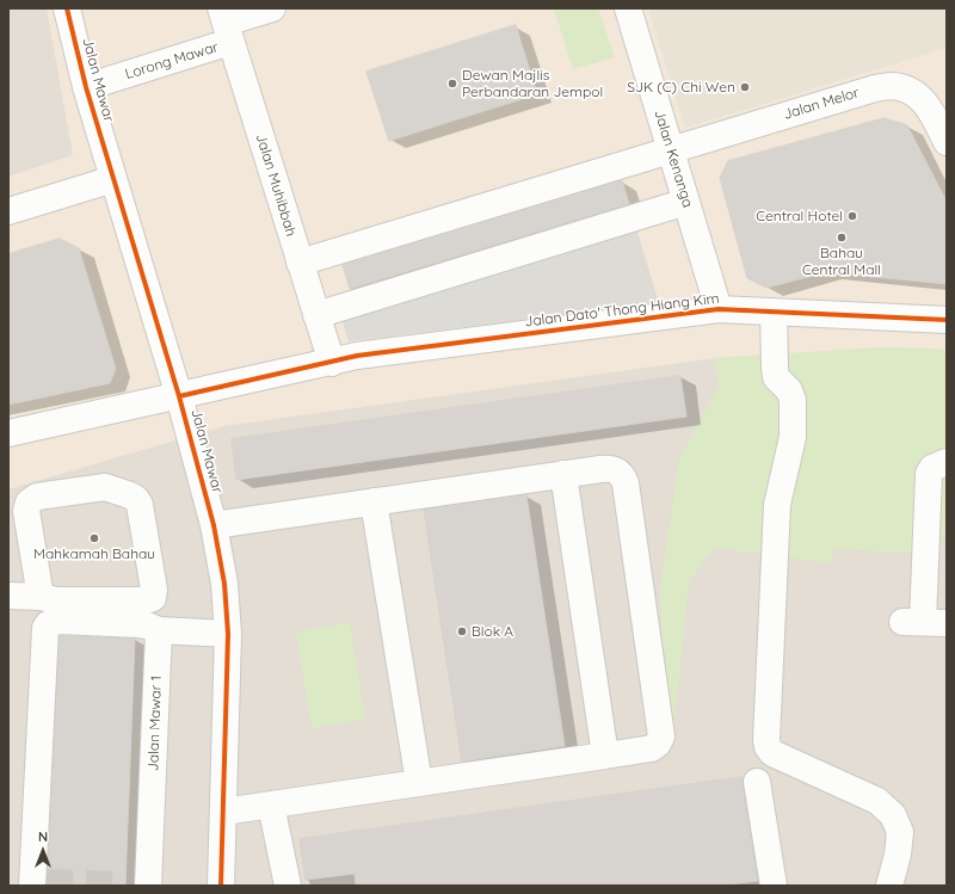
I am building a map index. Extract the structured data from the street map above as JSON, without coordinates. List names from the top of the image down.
{
  "streets": {
    "street": [
      "Lorong Mawar",
      "Jalan Mawar",
      "Jalan Melor",
      "Jalan Kenanga",
      "Jalan Muhibbah",
      "Jalan Dato' Thong Hiang Kim",
      "Jalan Mawar 1"
    ]
  },
  "crossings": [
    ["Lorong Mawar", "Jalan Mawar"],
    ["Lorong Mawar", "Jalan Muhibbah"],
    ["Jalan Mawar", "Jalan Dato' Thong Hiang Kim"],
    ["Jalan Melor", "Jalan Kenanga"],
    ["Jalan Melor", "Jalan Muhibbah"],
    ["Jalan Kenanga", "Jalan Dato' Thong Hiang Kim"],
    ["Jalan Muhibbah", "Jalan Dato' Thong Hiang Kim"]
  ],
  "places": [
    "Dewan Majlis Perbandaran Jempol",
    "SJK (C) Chi Wen",
    "Central Hotel",
    "Bahau Central Mall",
    "Mahkamah Bahau",
    "Blok A"
  ],
  "north": "top"
}
